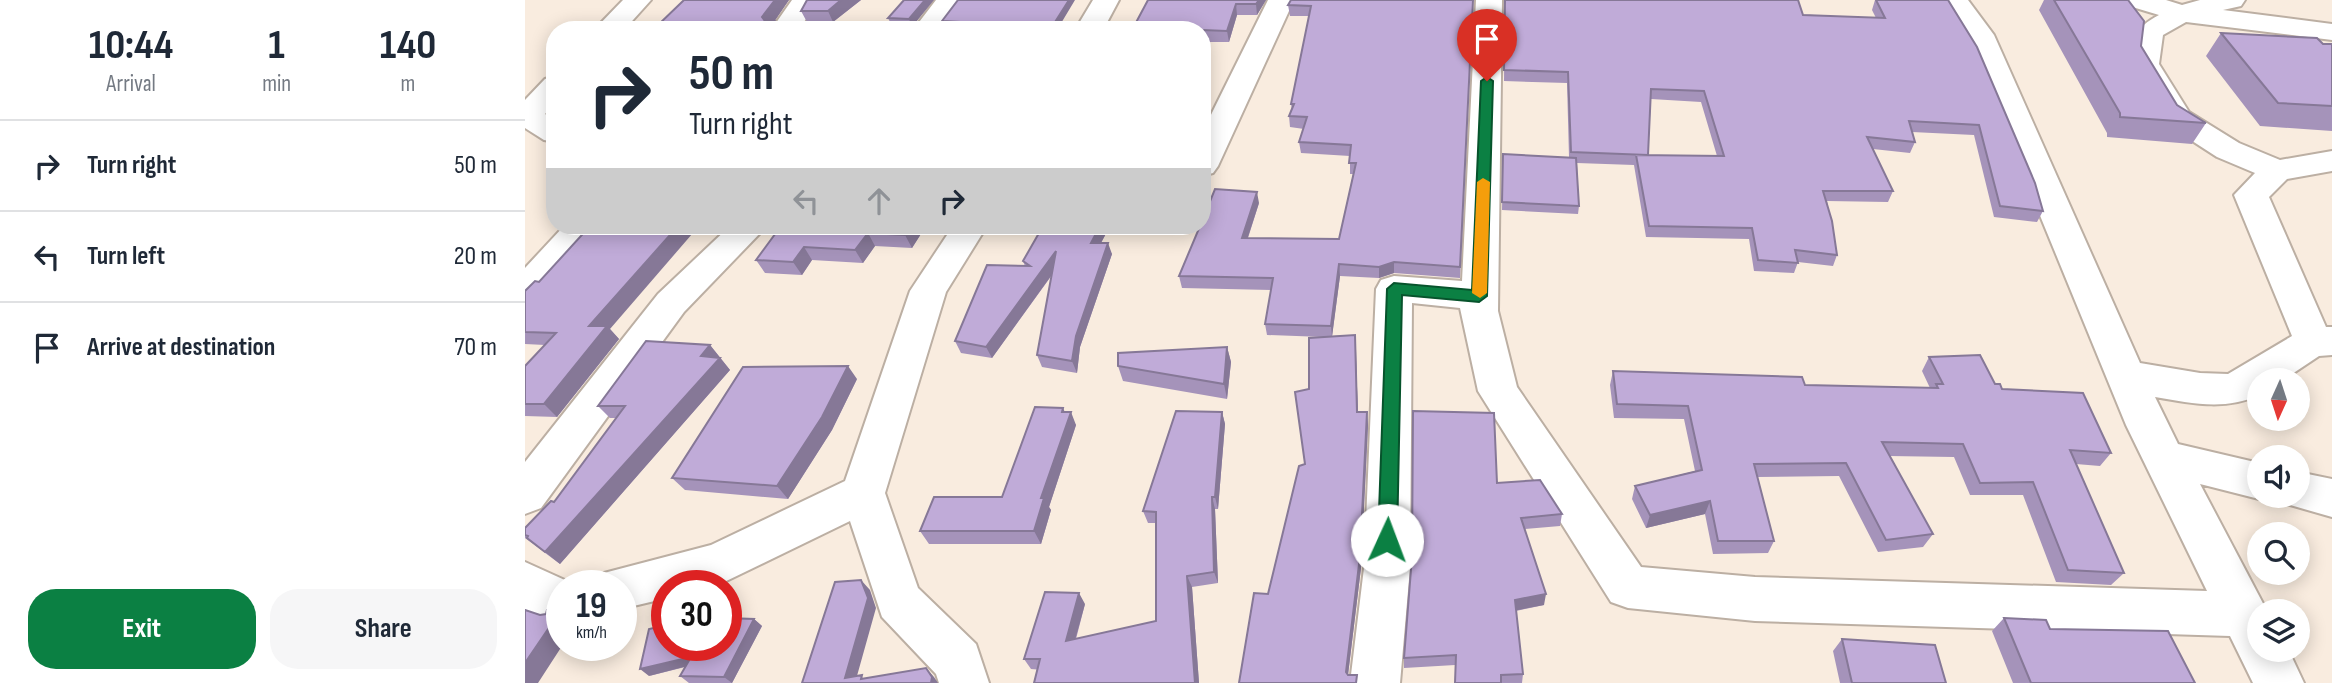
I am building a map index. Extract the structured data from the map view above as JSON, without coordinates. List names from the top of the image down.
{
  "north": "bottom",
  "page": {
    "eta": [
      "10:44",
      "Arrival",
      "1",
      "min",
      "140",
      "m"
    ],
    "turn": ["50 m", "Turn right"],
    "list": [
      {
        "name": "Turn right",
        "value": "50 m"
      },
      {
        "name": "Turn left",
        "value": "20 m"
      },
      {
        "name": "Arrive at destination",
        "value": "70 m"
      }
    ],
    "speed": "19 km/h",
    "limit": "30",
    "buttons": ["Exit", "Share"]
  }
}
